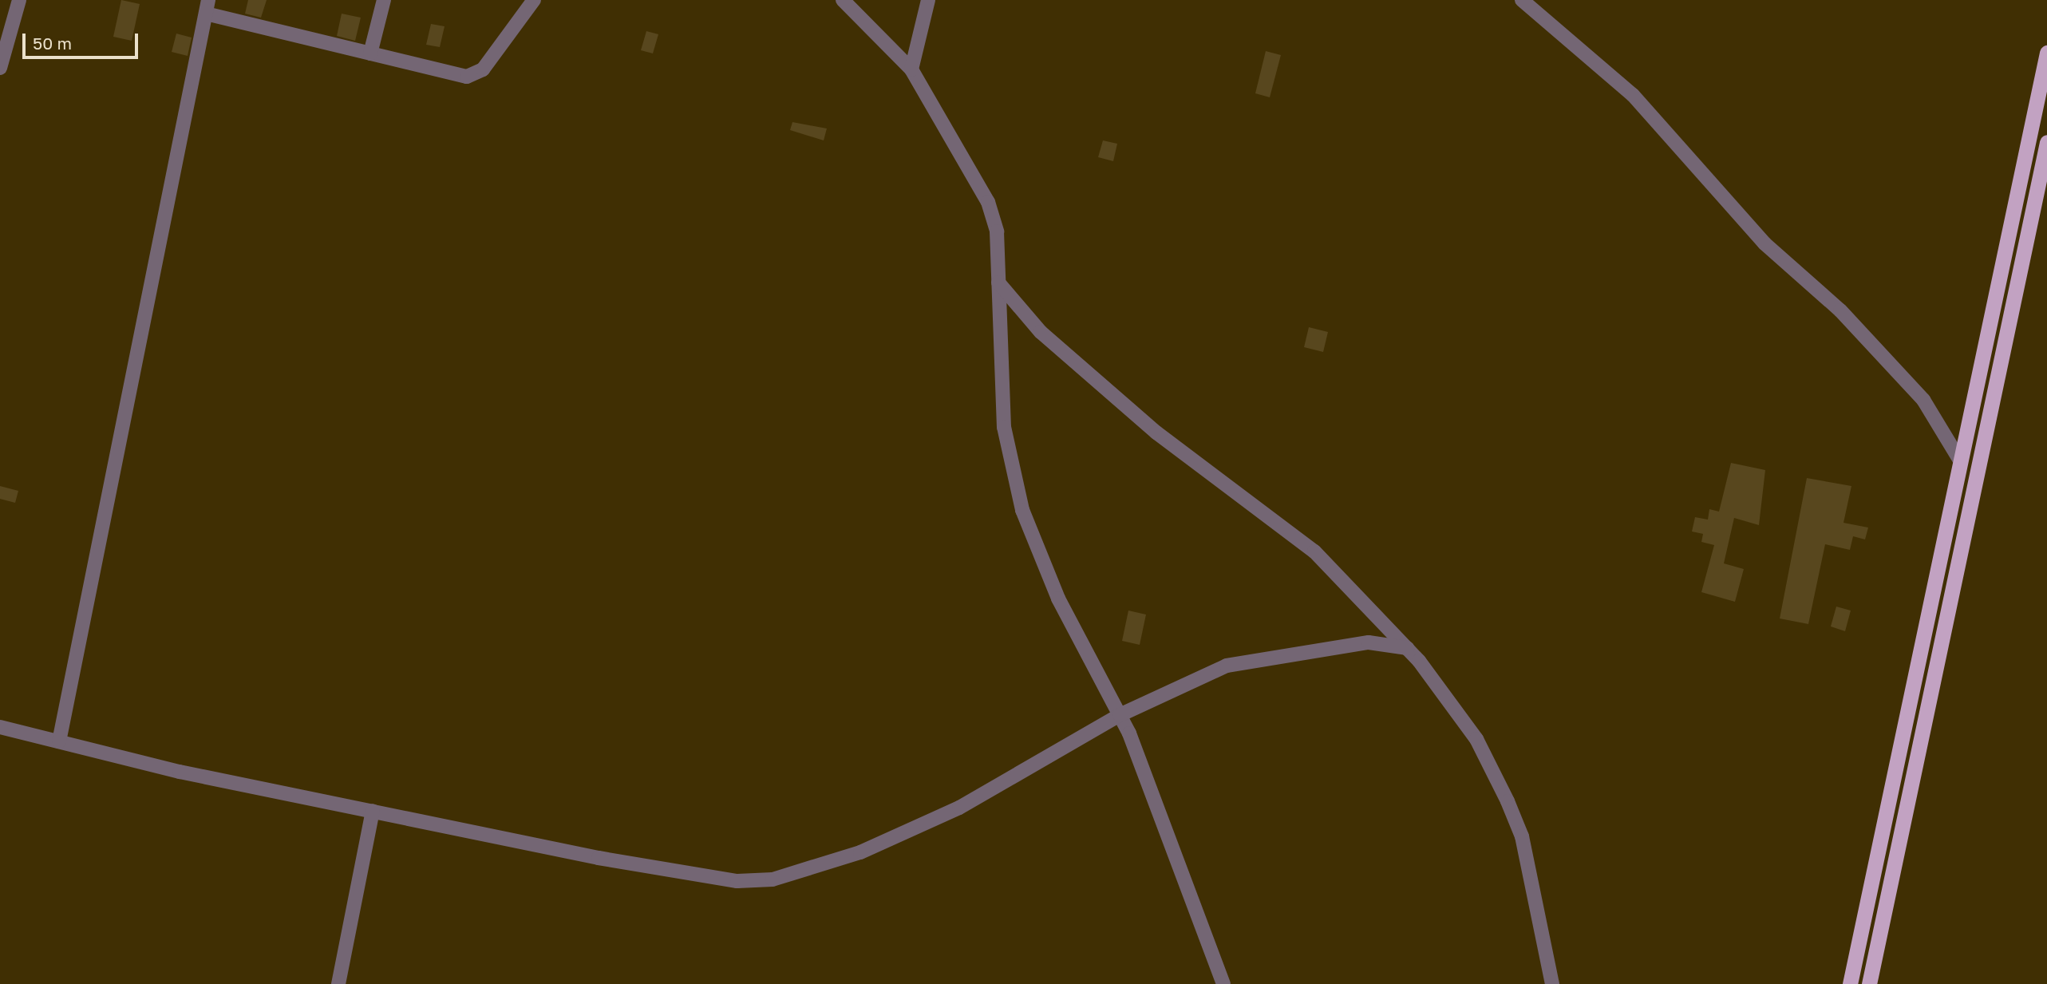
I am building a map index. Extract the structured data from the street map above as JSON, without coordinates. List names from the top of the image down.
{
  "scale_bar": "50 m"
}
